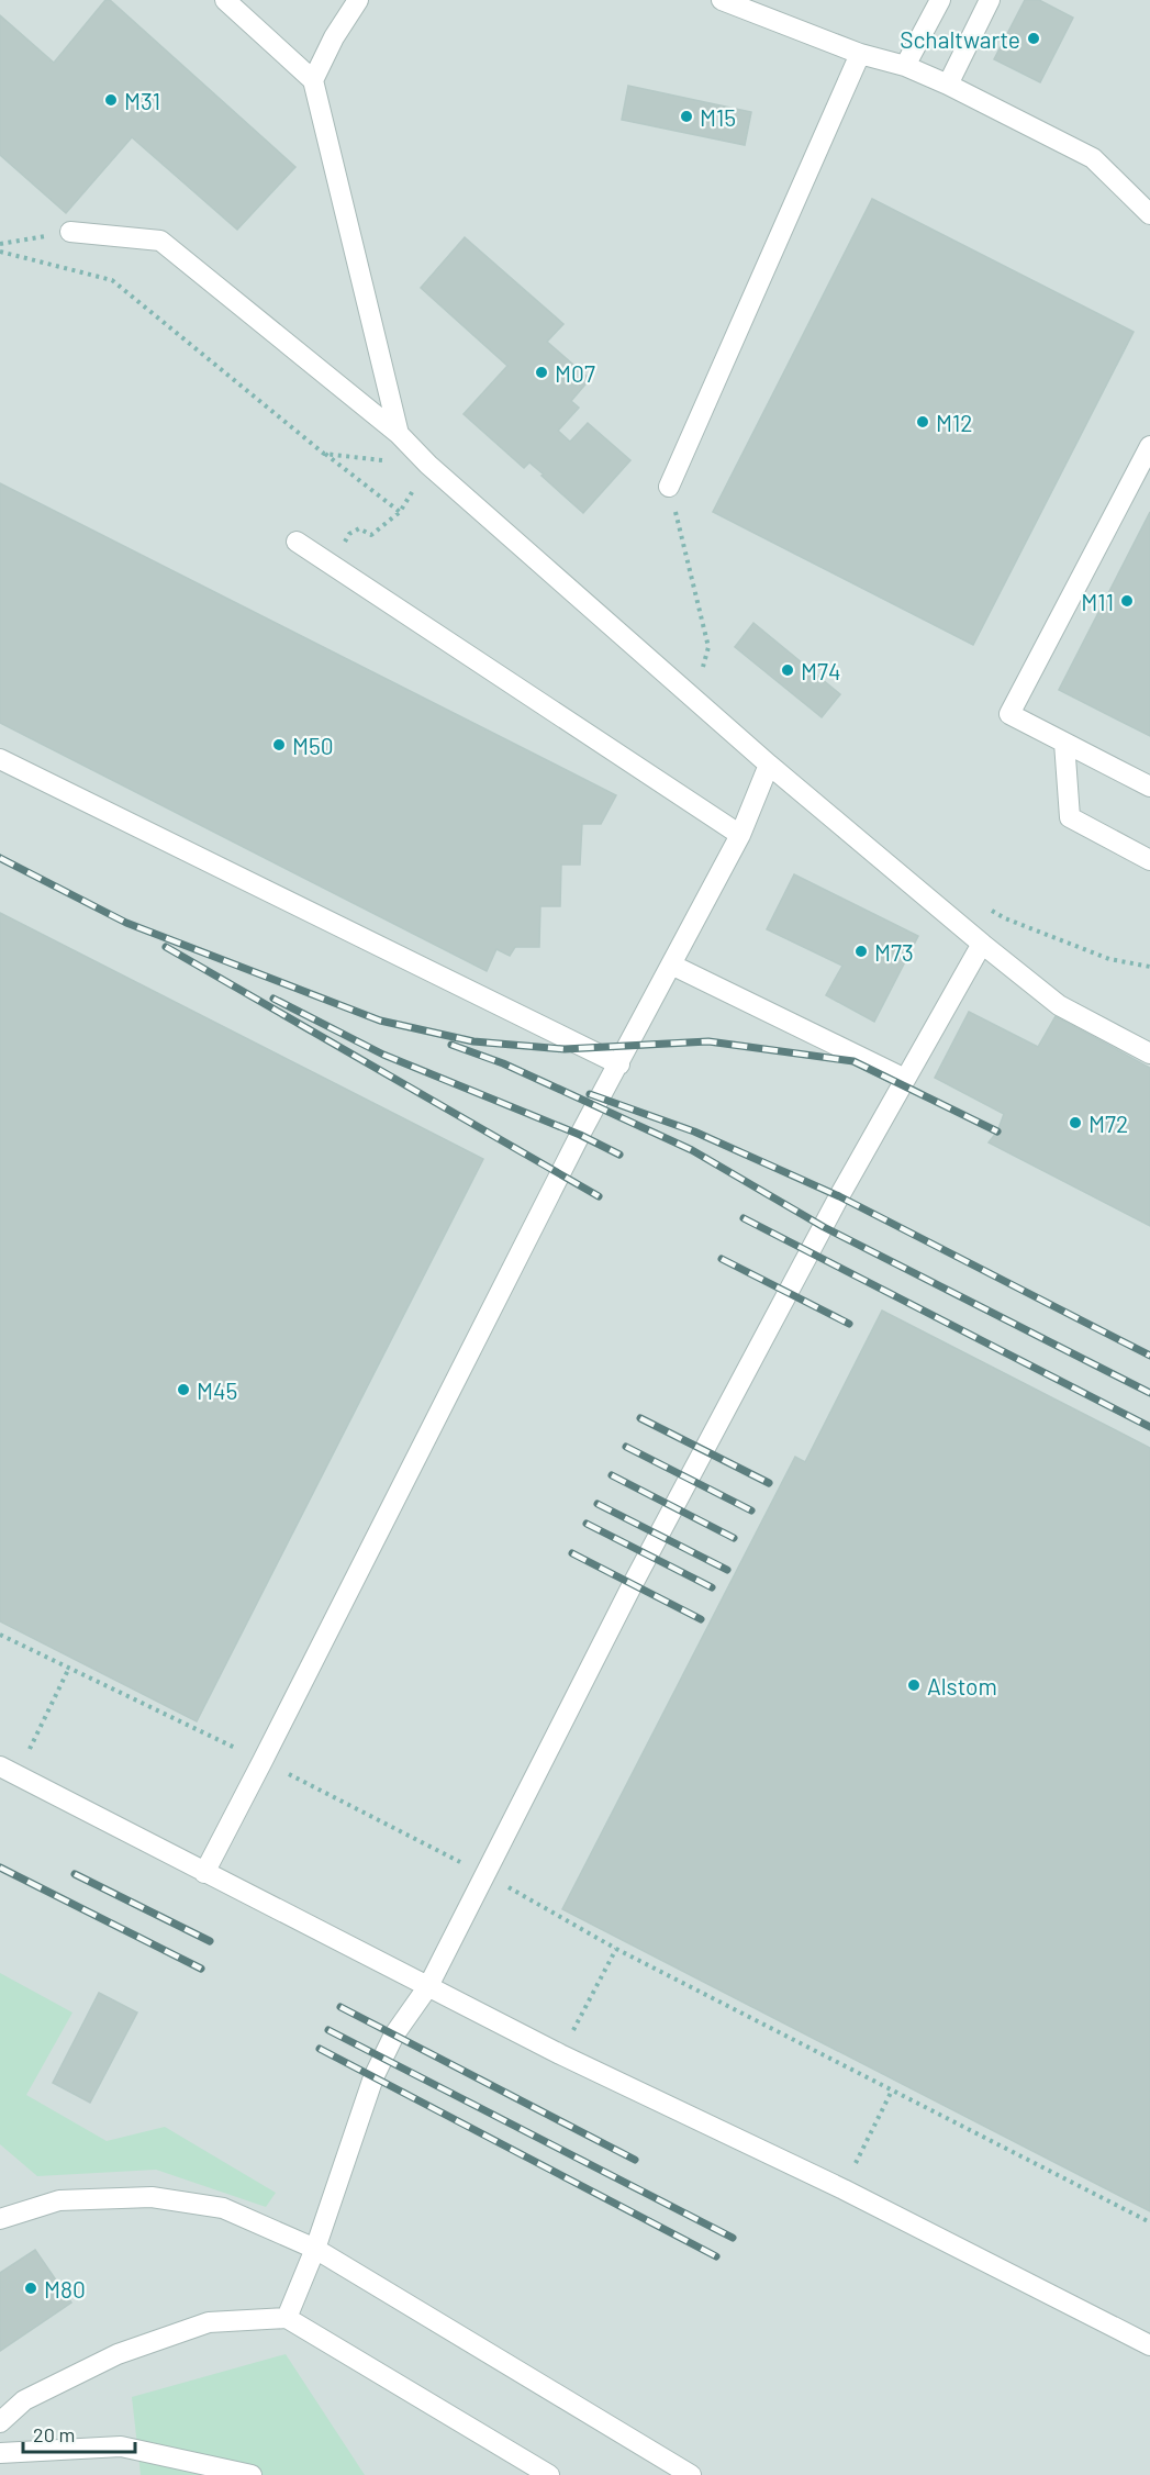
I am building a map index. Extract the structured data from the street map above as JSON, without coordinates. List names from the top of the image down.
{
  "places": [
    "Schaltwarte",
    "M31",
    "M15",
    "M07",
    "M12",
    "M11",
    "M74",
    "M50",
    "M73",
    "M72",
    "M45",
    "Alstom",
    "M80"
  ],
  "scale_bar": "20 m"
}
